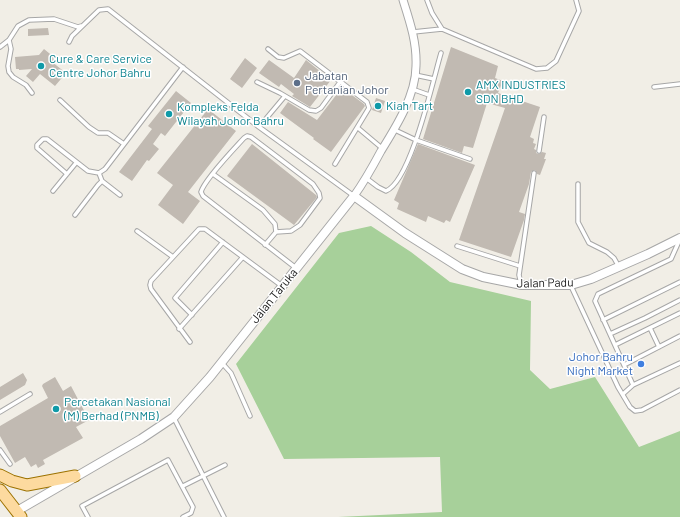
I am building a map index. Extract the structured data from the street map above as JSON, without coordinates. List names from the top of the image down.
{
  "streets": {
    "street": ["Jalan Padu", "Jalan Taruka"]
  },
  "crossings": [
    ["Jalan Padu", "Jalan Taruka"]
  ],
  "places": [
    "Cure & Care Service Centre Johor Bahru",
    "Jabatan Pertanian Johor",
    "AMX INDUSTRIES SDN BHD",
    "Kiah Tart",
    "Kompleks Felda Wilayah Johor Bahru",
    "Johor Bahru Night Market",
    "Percetakan Nasional (M) Berhad (PNMB)"
  ]
}
